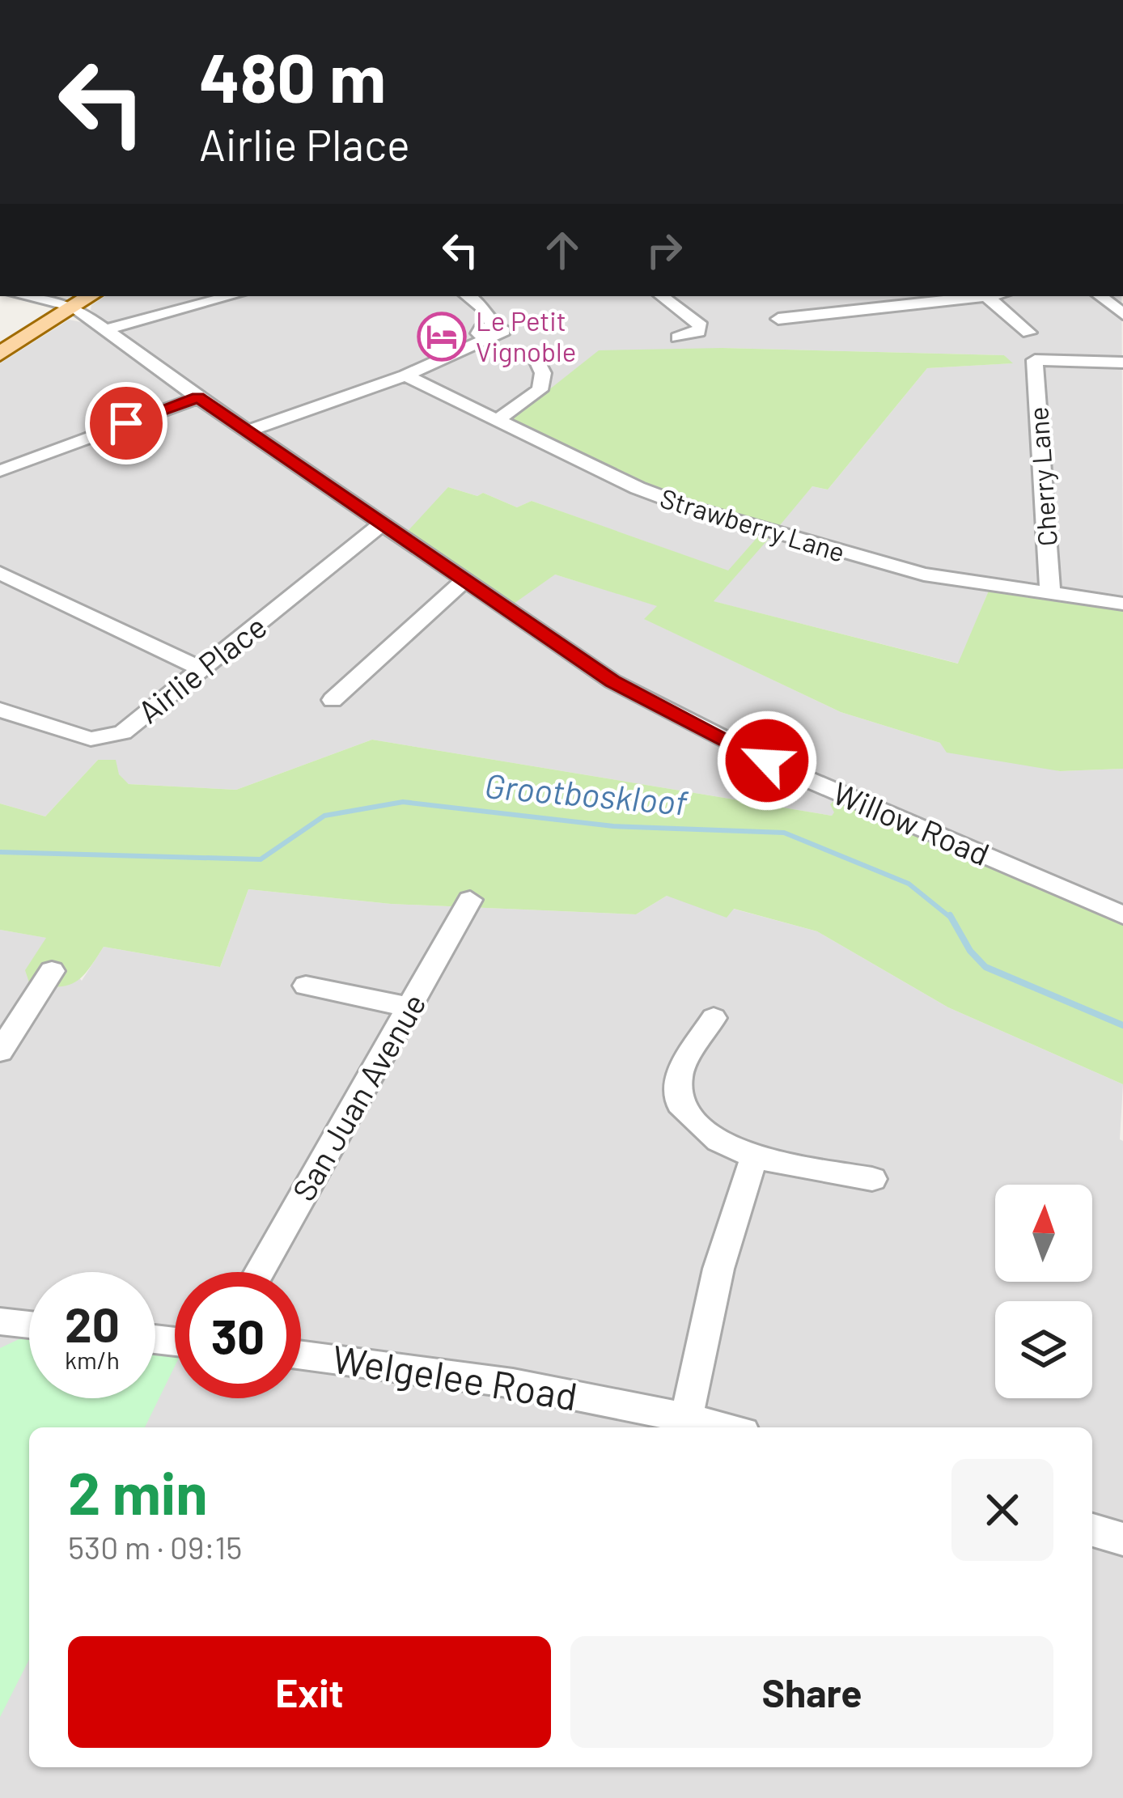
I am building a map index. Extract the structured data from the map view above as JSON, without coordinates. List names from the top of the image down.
{
  "streets": {
    "street": [
      "Cherry Lane",
      "Strawberry Lane",
      "Airlie Place",
      "Willow Road",
      "San Juan Avenue",
      "Welgelee Road"
    ]
  },
  "crossings": [
    ["Cherry Lane", "Strawberry Lane"],
    ["Airlie Place", "Willow Road"]
  ],
  "water": ["Grootboskloof"],
  "places": {
    "hotel": ["Le Petit Vignoble"]
  },
  "north": "top",
  "page": {
    "turn": ["480 m", "Airlie Place"],
    "speed": "20 km/h",
    "limit": "30",
    "heading": ["2 min", "530 m · 09:15"],
    "buttons": ["Exit", "Share"]
  }
}
